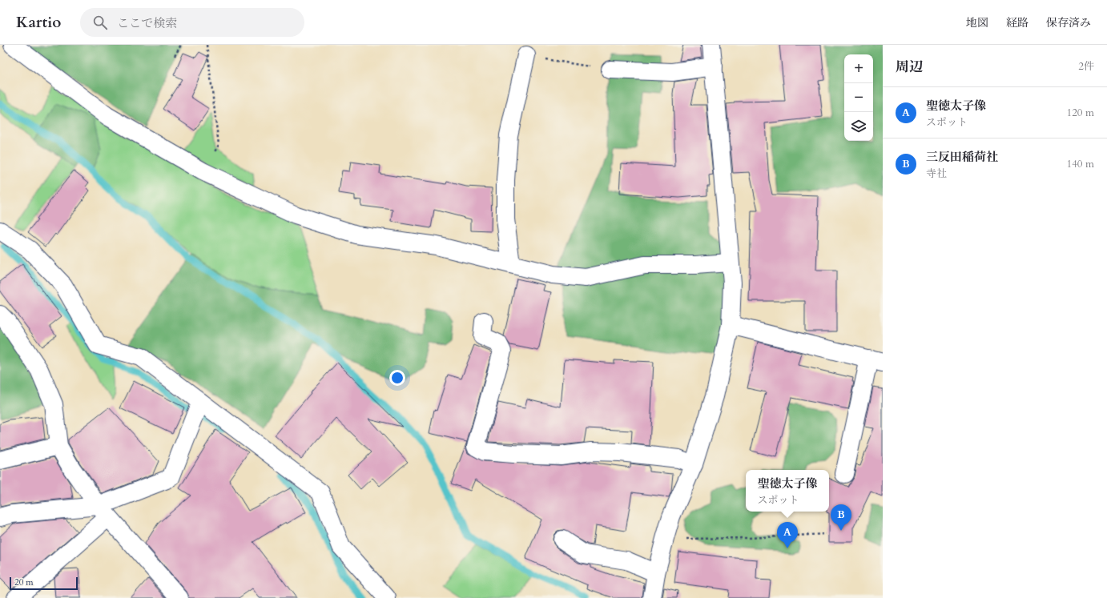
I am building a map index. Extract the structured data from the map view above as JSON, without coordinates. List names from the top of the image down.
{
  "scale_bar": "20 m",
  "page": {
    "header": "Kartio",
    "search": "ここで検索",
    "nav": ["地図", "経路", "保存済み"],
    "heading": ["周辺", "2件"],
    "map_buttons": ["+", "−"],
    "list": [
      {
        "mark": "A",
        "name": "聖徳太子像",
        "note": "スポット",
        "value": "120 m"
      },
      {
        "mark": "B",
        "name": "三反田稲荷社",
        "note": "寺社",
        "value": "140 m"
      }
    ],
    "popup": ["聖徳太子像", "スポット"],
    "pins": ["B", "A"],
    "scale": "20 m"
  }
}
